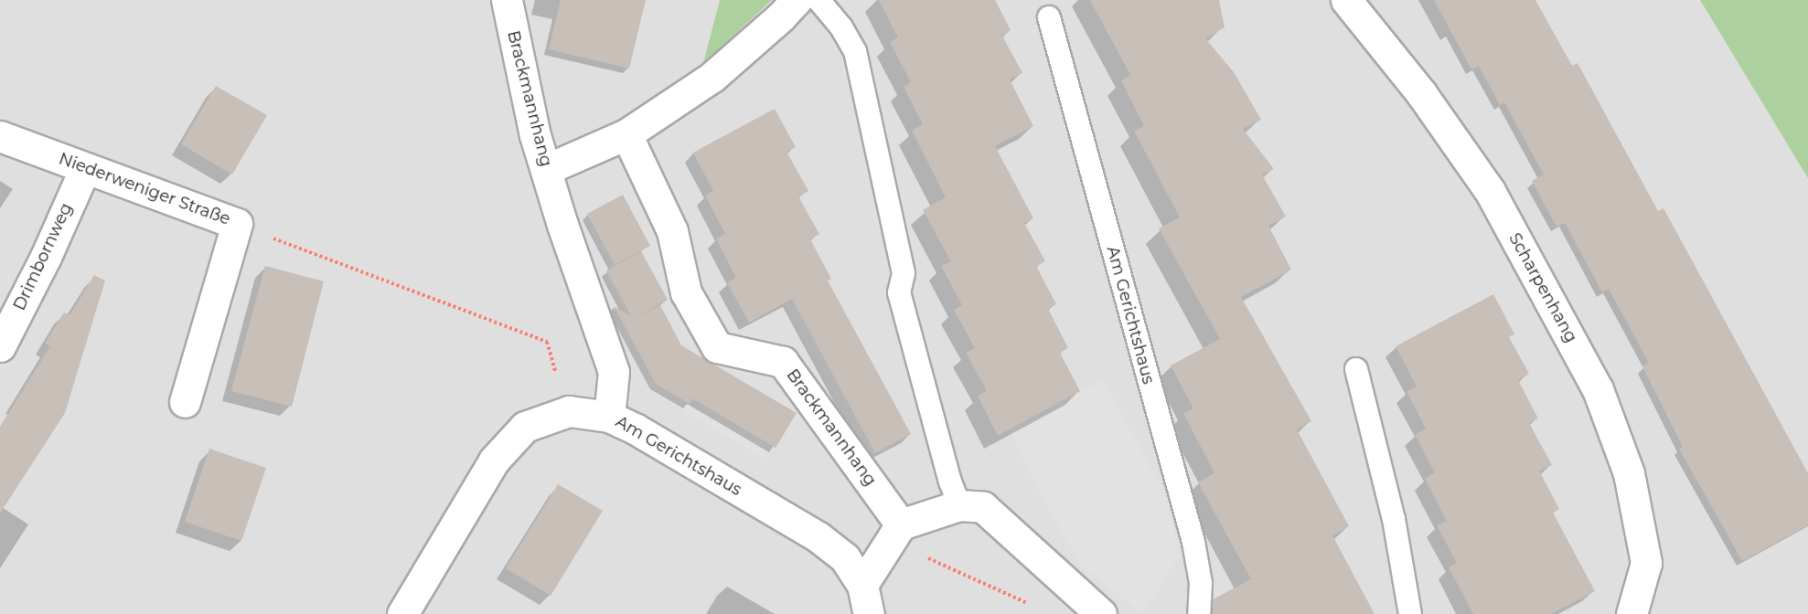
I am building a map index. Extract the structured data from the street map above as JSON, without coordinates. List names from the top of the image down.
{
  "streets": {
    "street": [
      "Brackmannhang",
      "Niederweniger Straße",
      "Drimbornweg",
      "Scharpenhang",
      "Am Gerichtshaus"
    ]
  },
  "crossings": [
    ["Brackmannhang", "Am Gerichtshaus"],
    ["Niederweniger Straße", "Drimbornweg"]
  ]
}
